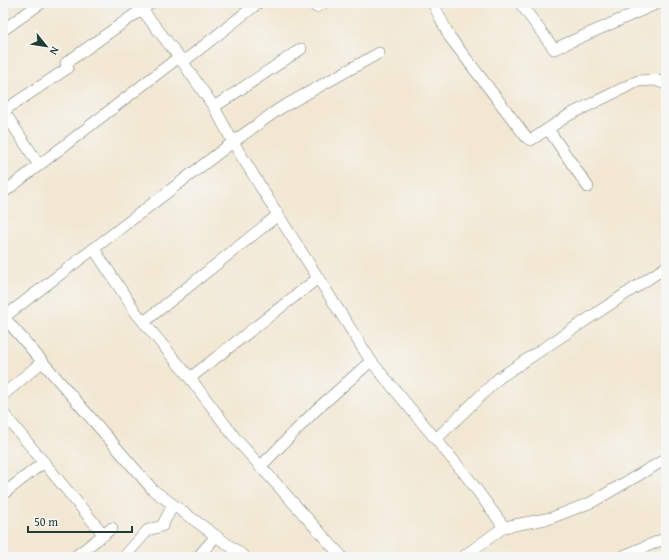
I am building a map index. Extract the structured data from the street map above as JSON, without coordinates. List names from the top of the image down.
{
  "scale_bar": "50 m",
  "north": "bottom right"
}
